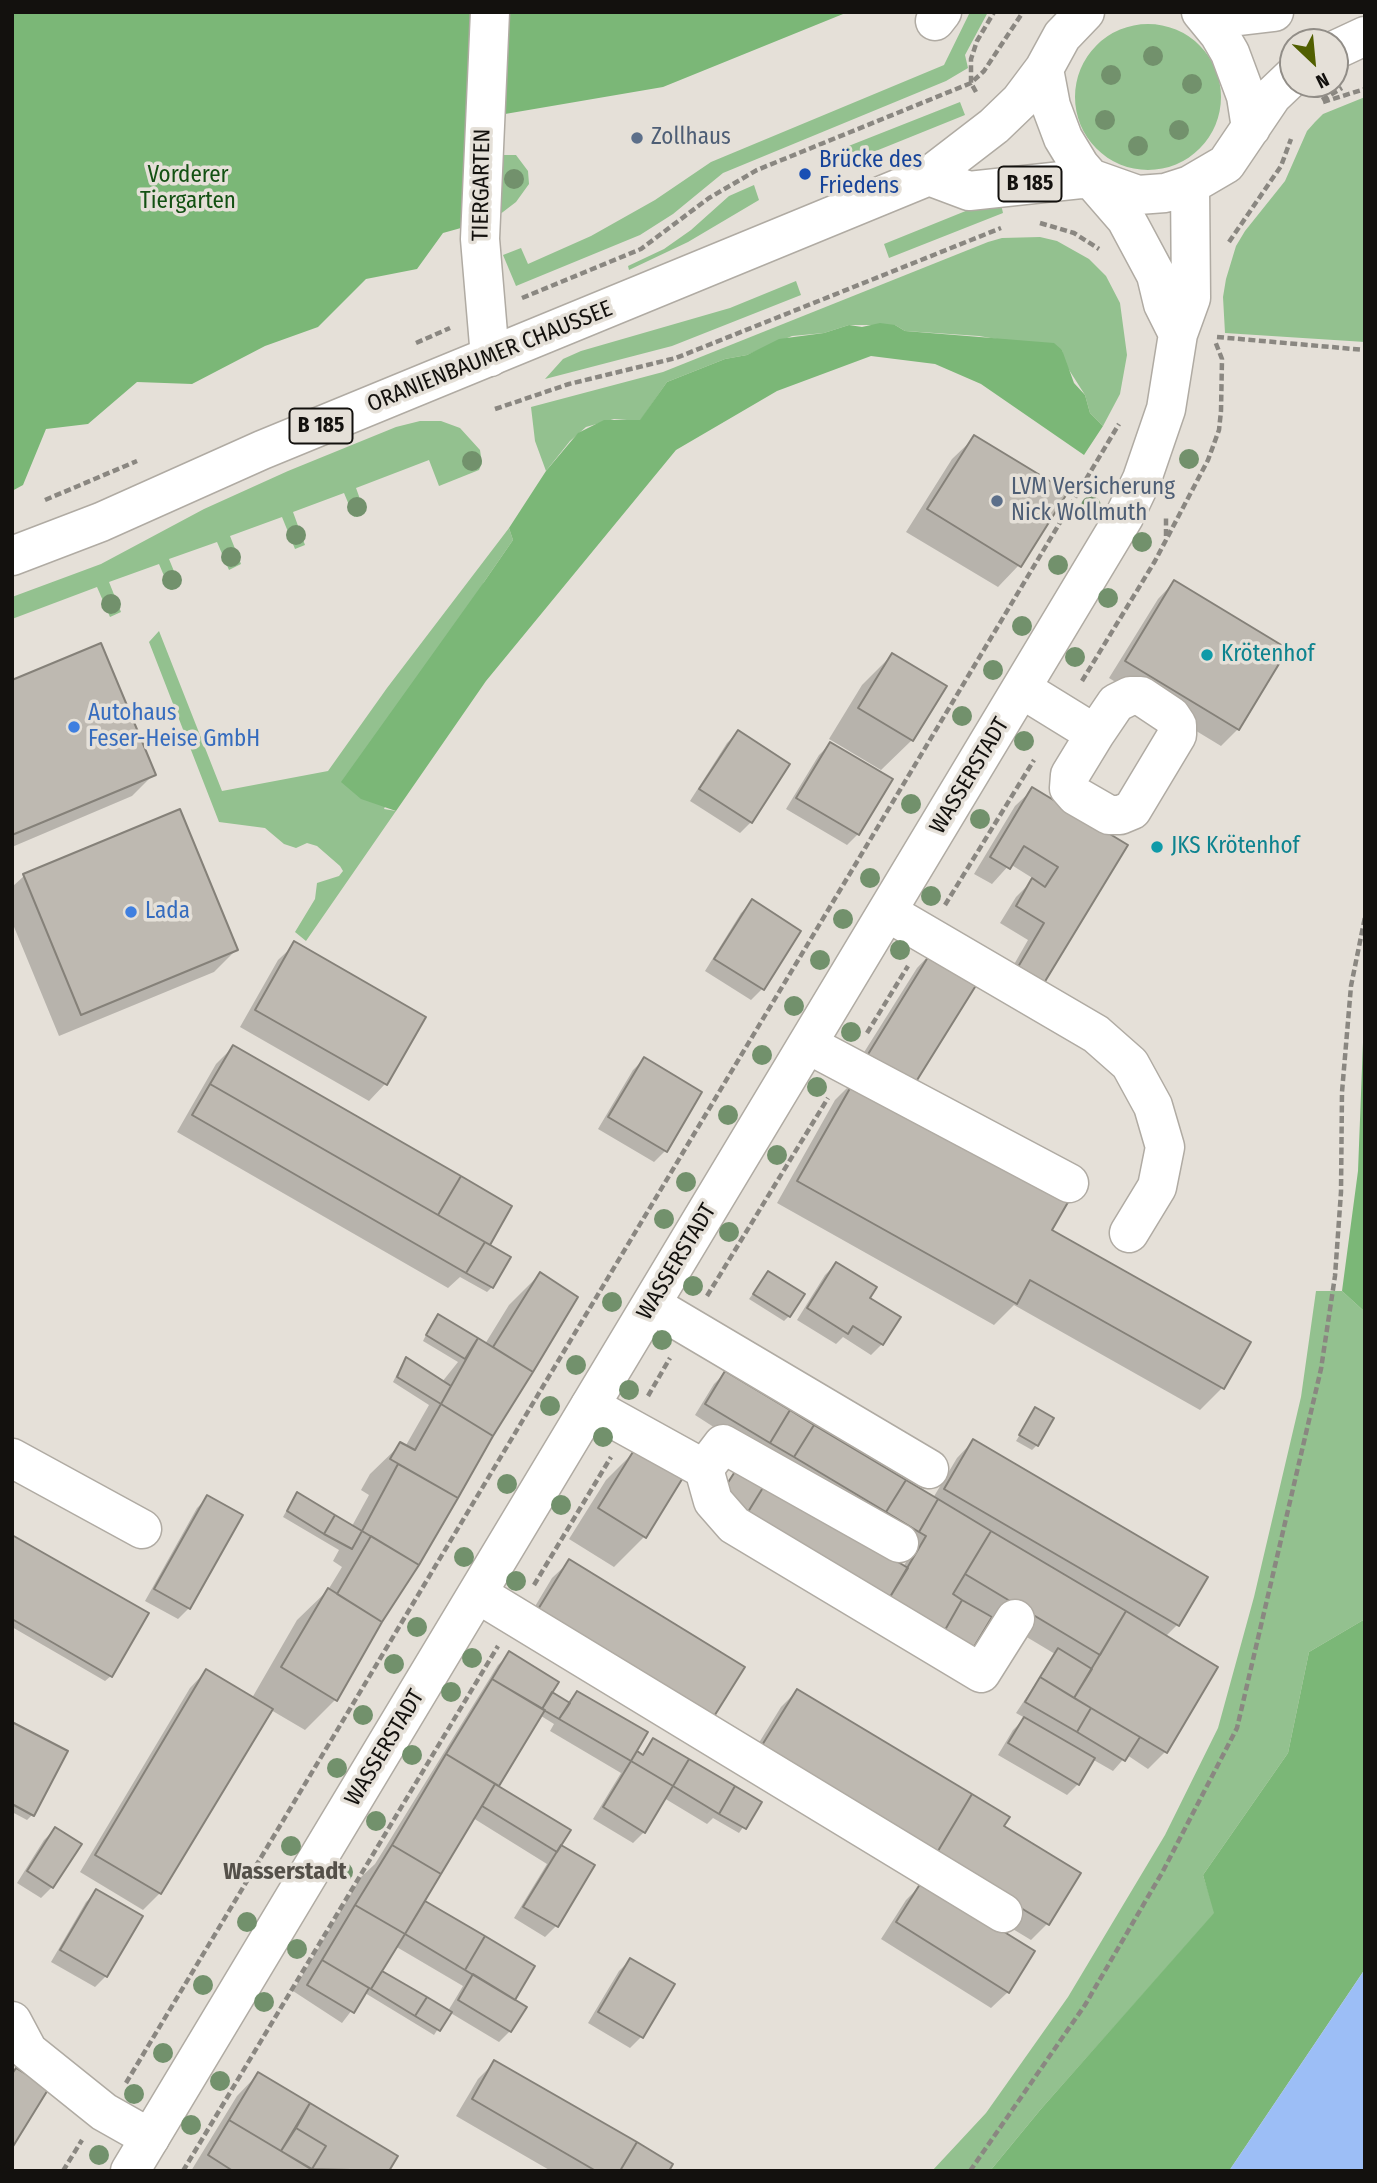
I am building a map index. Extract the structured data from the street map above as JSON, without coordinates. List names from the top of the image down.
{
  "streets": {
    "main road": [
      "B 185",
      "TIERGARTEN",
      "ORANIENBAUMER CHAUSSEE",
      "WASSERSTADT"
    ]
  },
  "crossings": [
    ["B 185", "ORANIENBAUMER CHAUSSEE"],
    ["TIERGARTEN", "ORANIENBAUMER CHAUSSEE"]
  ],
  "districts": ["Wasserstadt"],
  "parks": ["Vorderer Tiergarten"],
  "places": [
    "Zollhaus",
    "Brücke des Friedens",
    "LVM Versicherung Nick Wollmuth",
    "Krötenhof",
    "Autohaus Feser-Heise GmbH",
    "JKS Krötenhof",
    "Lada"
  ],
  "north": "bottom right"
}
